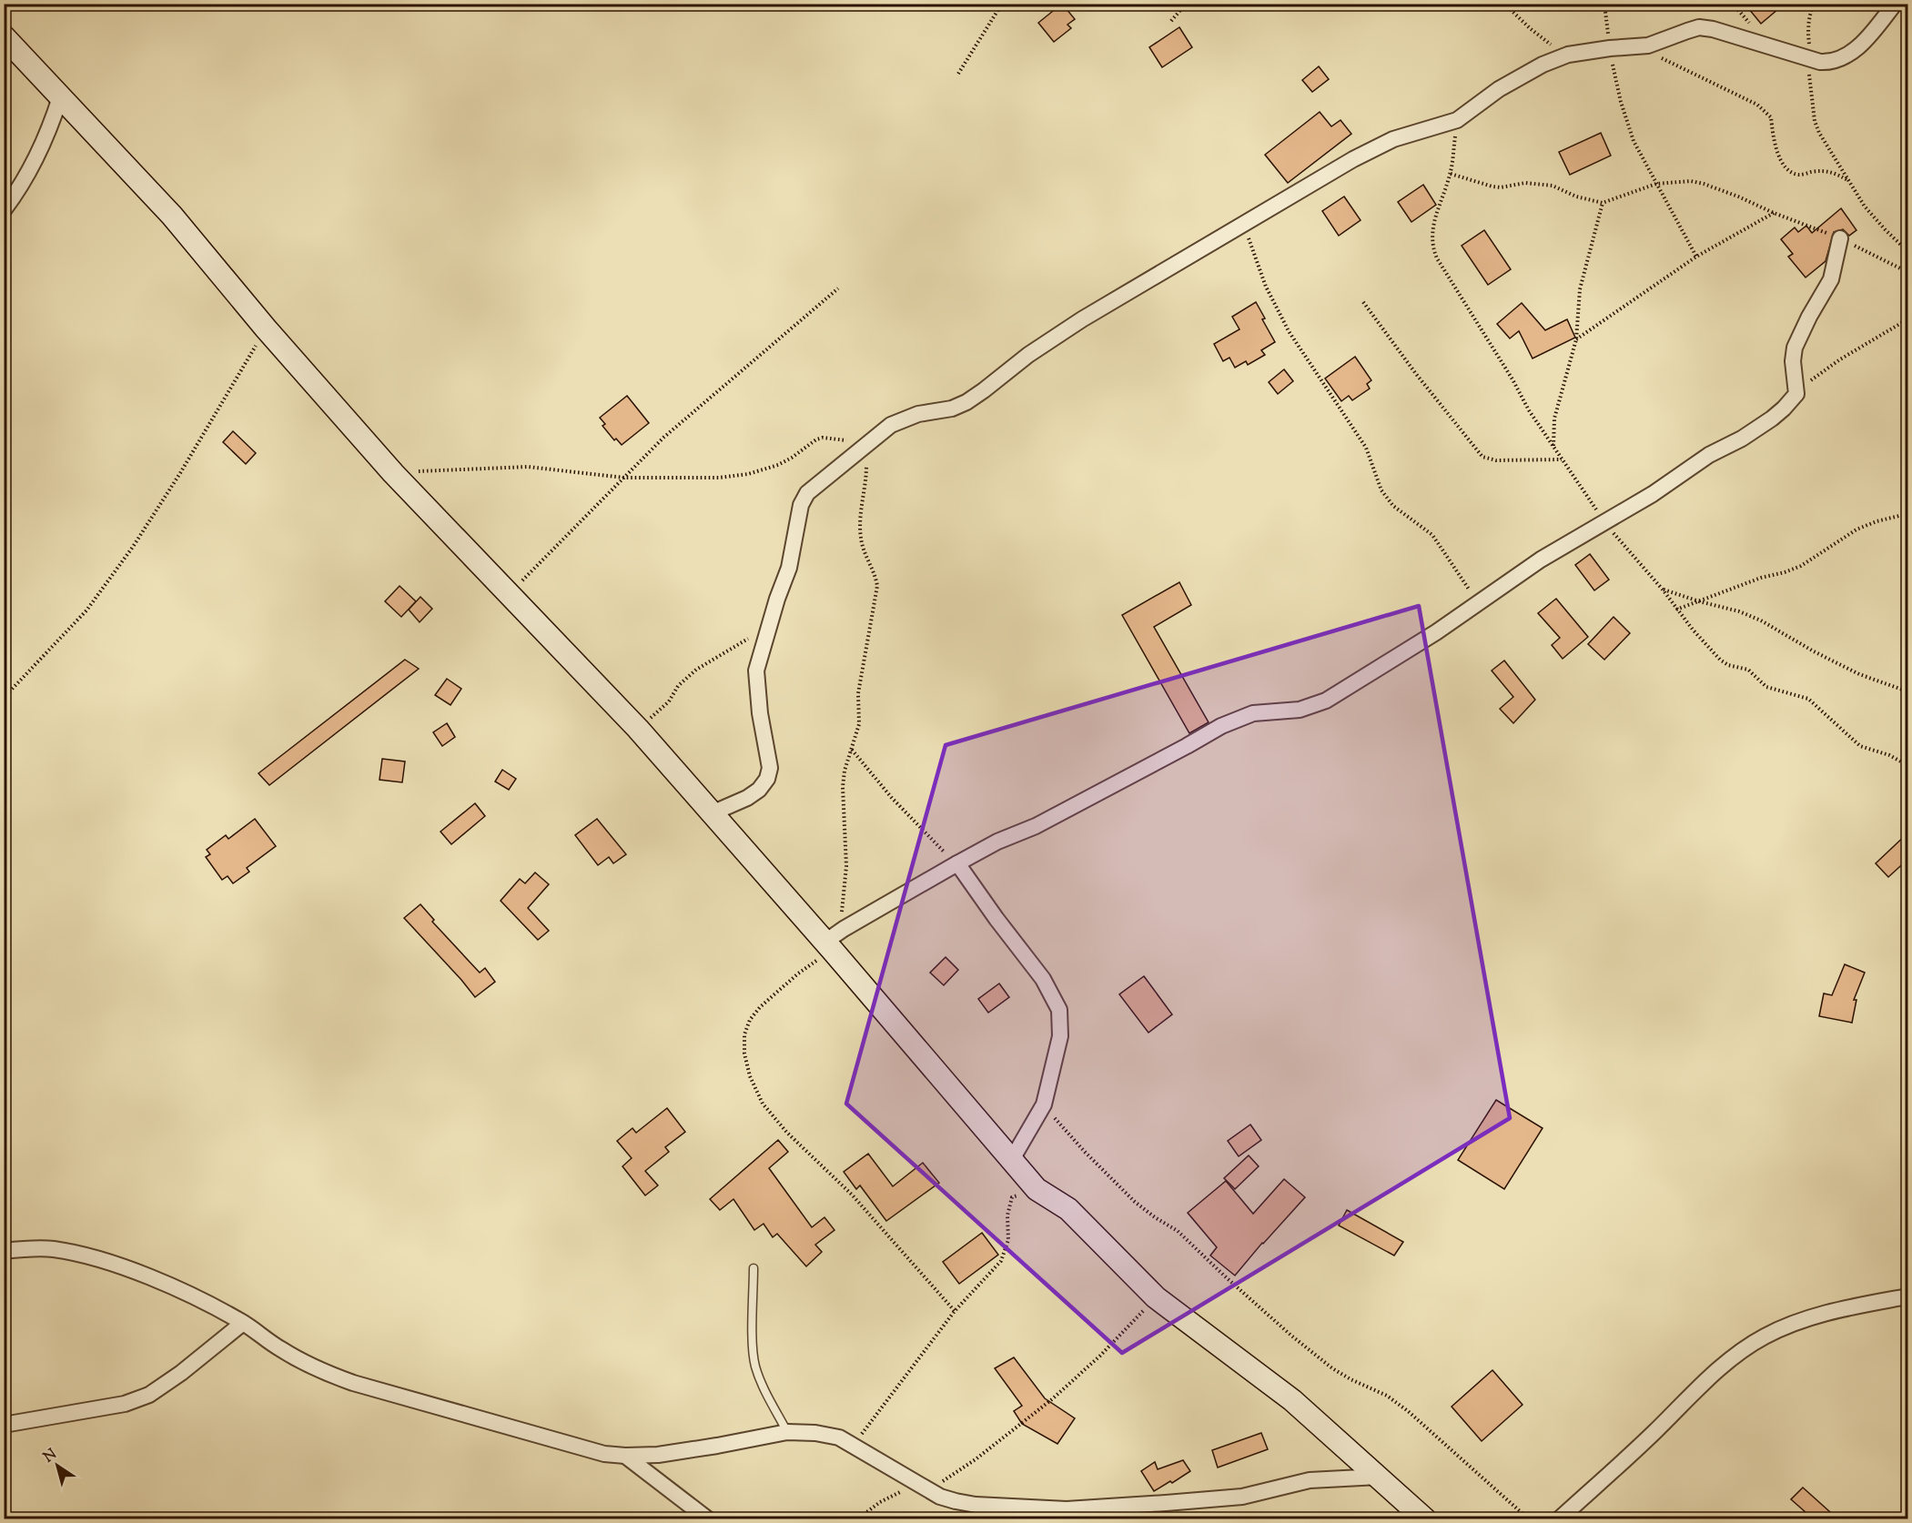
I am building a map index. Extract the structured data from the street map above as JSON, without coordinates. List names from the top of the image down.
{
  "north": "top left"
}
